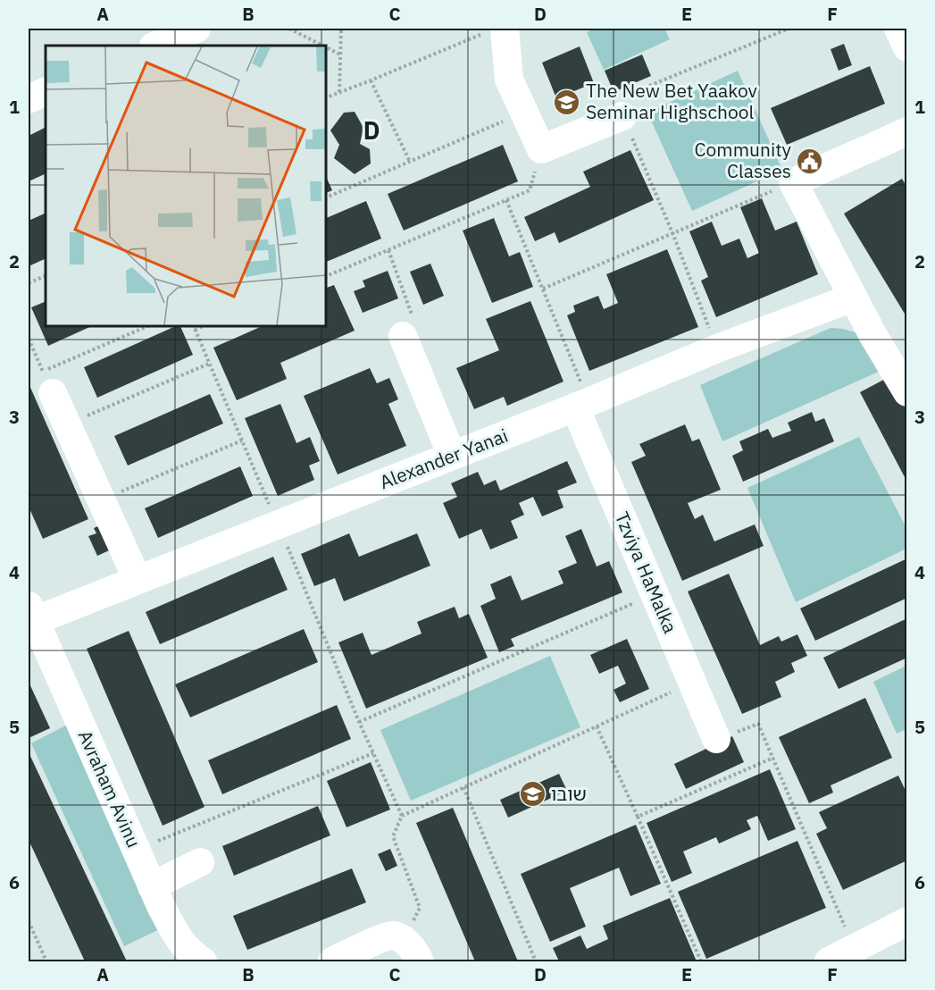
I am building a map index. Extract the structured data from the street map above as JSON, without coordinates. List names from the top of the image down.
{
  "streets": {
    "street": ["Alexander Yanai", "Tzviya HaMalka", "Avraham Avinu"]
  },
  "crossings": [
    ["Alexander Yanai", "Tzviya HaMalka"],
    ["Alexander Yanai", "Avraham Avinu"]
  ],
  "districts": ["D"],
  "places": {
    "school or university": ["The New Bet Yaakov Seminar Highschool", "שובו"],
    "public building": ["Community Classes"]
  },
  "grid": {
    "columns": [
      "A",
      "B",
      "C",
      "D",
      "E",
      "F"
    ],
    "rows": [
      "1",
      "2",
      "3",
      "4",
      "5",
      "6"
    ]
  }
}
